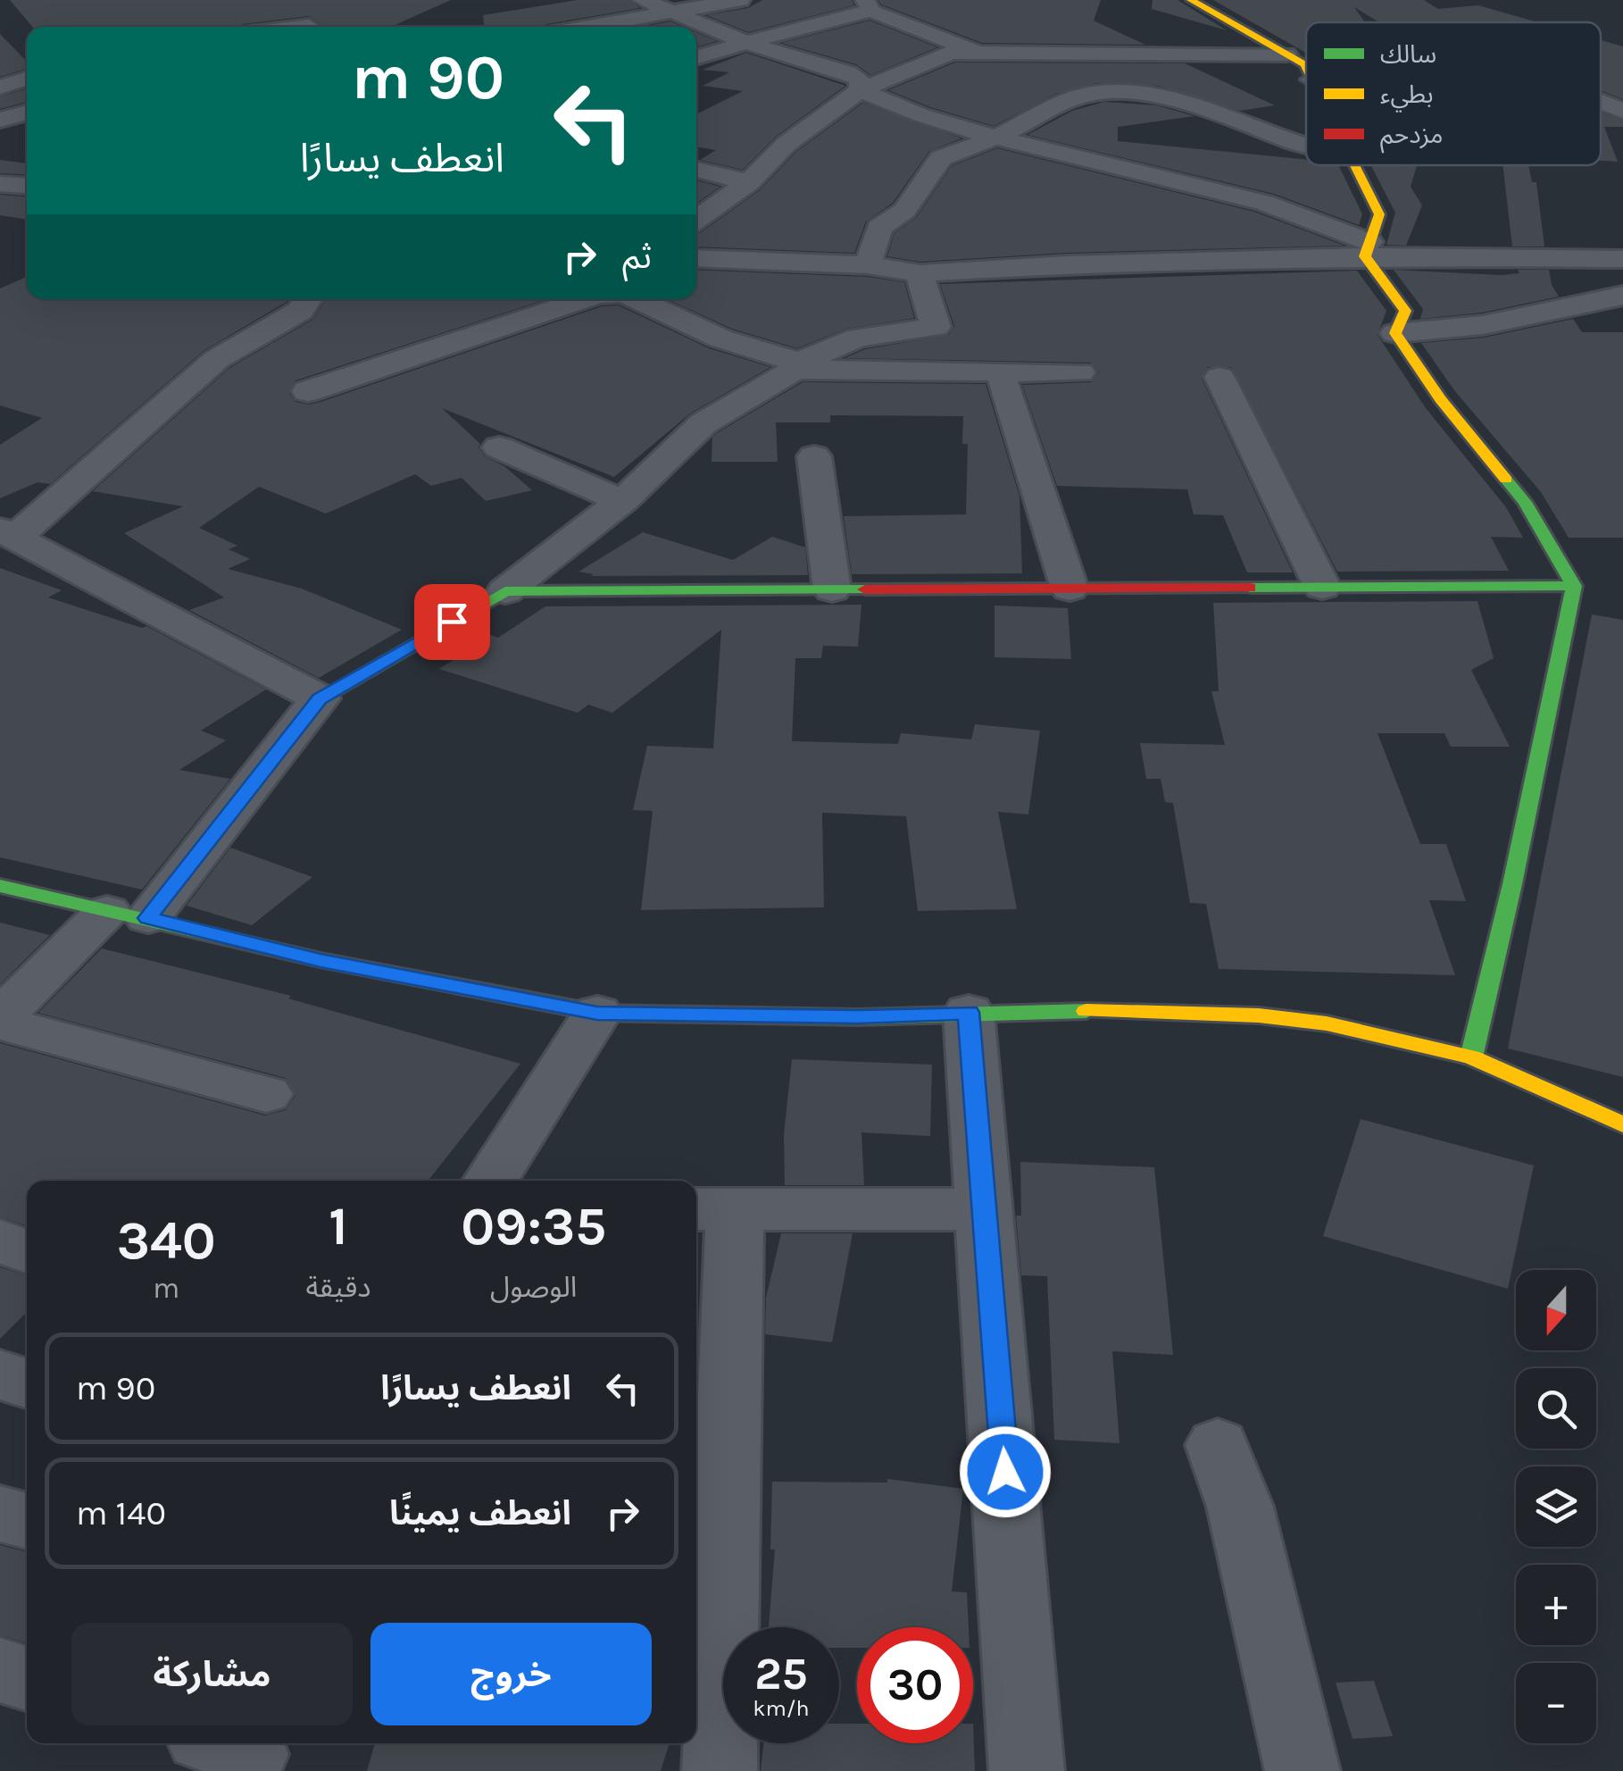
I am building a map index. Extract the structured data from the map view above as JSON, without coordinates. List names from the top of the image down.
{
  "legend": ["سالك", "بطيء", "مزدحم"],
  "north": "bottom",
  "page": {
    "turn": ["90 m", "انعطف يسارًا"],
    "then": "ثم",
    "eta": [
      "09:35",
      "الوصول",
      "1",
      "دقيقة",
      "340",
      "m"
    ],
    "map_buttons": ["+", "−"],
    "list": [
      {
        "name": "انعطف يسارًا",
        "value": "90 m"
      },
      {
        "name": "انعطف يمينًا",
        "value": "140 m"
      }
    ],
    "buttons": ["خروج", "مشاركة"],
    "speed": "25 km/h",
    "limit": "30"
  }
}
